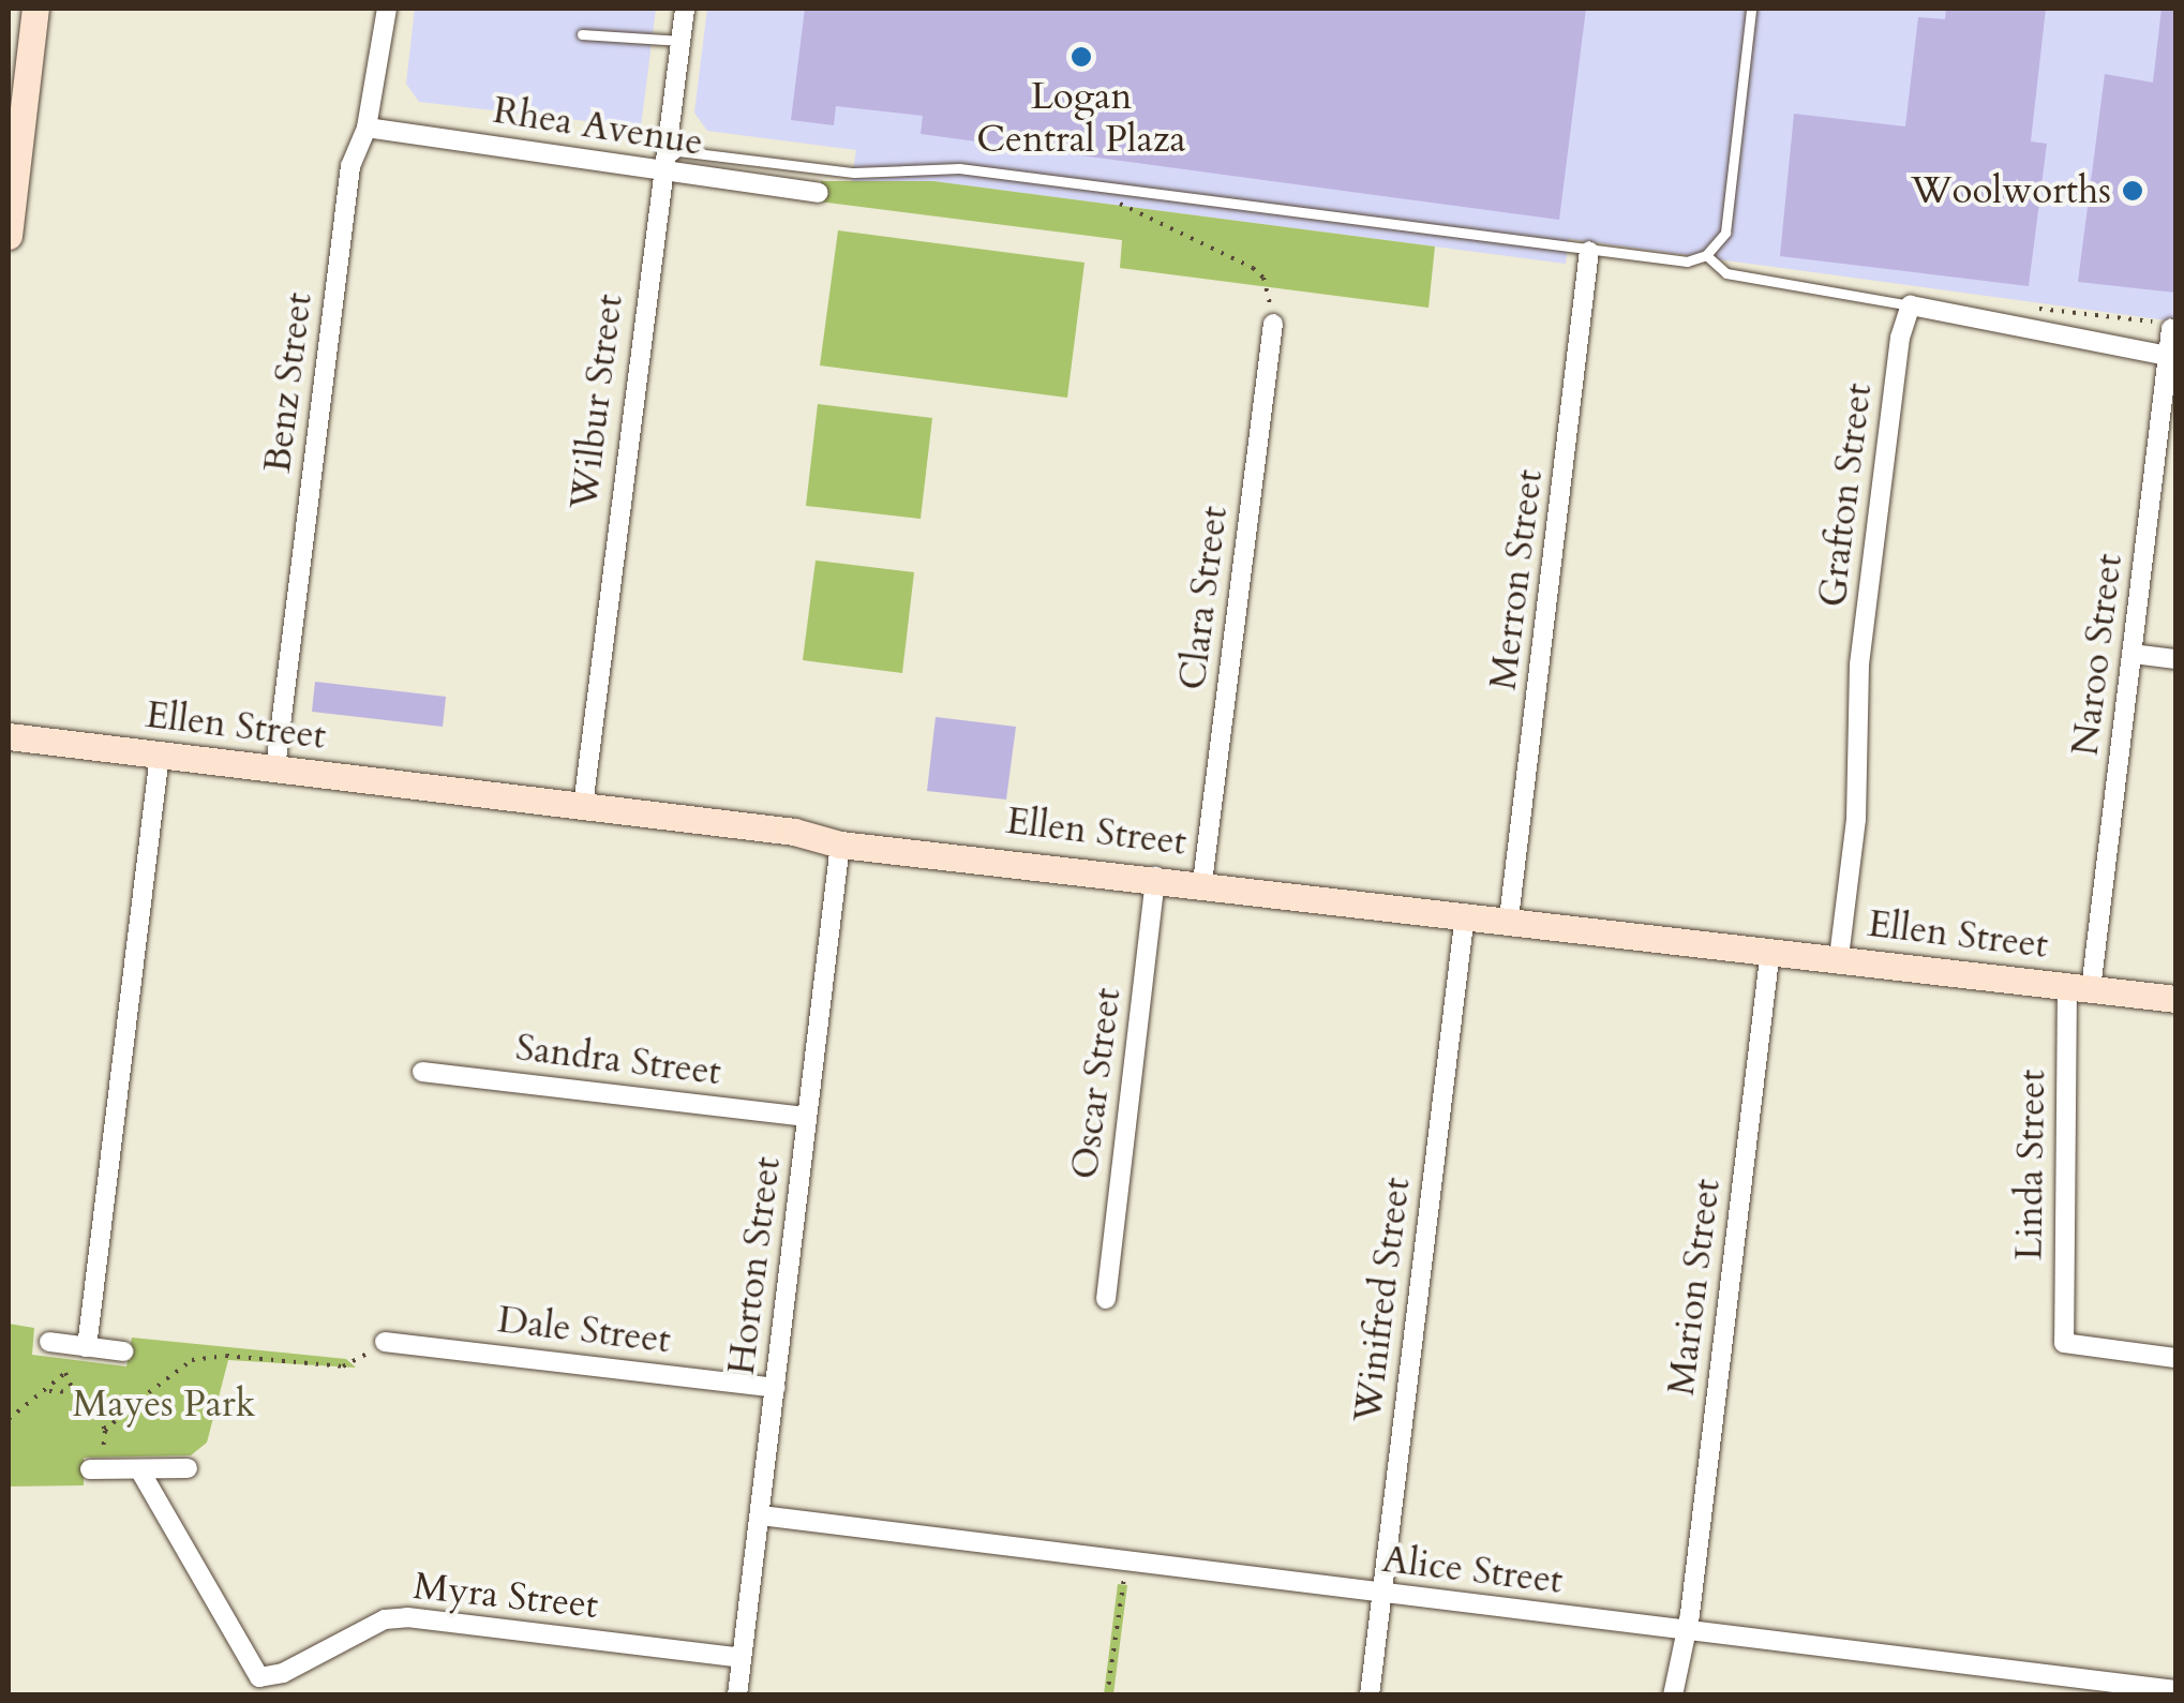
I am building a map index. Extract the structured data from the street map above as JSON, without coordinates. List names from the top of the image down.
{
  "streets": {
    "street": [
      "Rhea Avenue",
      "Benz Street",
      "Wilbur Street",
      "Grafton Street",
      "Merron Street",
      "Clara Street",
      "Naroo Street",
      "Ellen Street",
      "Sandra Street",
      "Oscar Street",
      "Linda Street",
      "Horton Street",
      "Marion Street",
      "Winifred Street",
      "Dale Street",
      "Alice Street",
      "Myra Street"
    ]
  },
  "crossings": [
    ["Rhea Avenue", "Benz Street"],
    ["Rhea Avenue", "Wilbur Street"],
    ["Benz Street", "Ellen Street"],
    ["Wilbur Street", "Ellen Street"],
    ["Grafton Street", "Ellen Street"],
    ["Merron Street", "Ellen Street"],
    ["Clara Street", "Ellen Street"],
    ["Naroo Street", "Ellen Street"],
    ["Naroo Street", "Linda Street"],
    ["Ellen Street", "Oscar Street"],
    ["Ellen Street", "Linda Street"],
    ["Ellen Street", "Horton Street"],
    ["Ellen Street", "Marion Street"],
    ["Ellen Street", "Winifred Street"],
    ["Sandra Street", "Horton Street"],
    ["Horton Street", "Dale Street"],
    ["Horton Street", "Alice Street"],
    ["Horton Street", "Myra Street"],
    ["Marion Street", "Alice Street"],
    ["Winifred Street", "Alice Street"]
  ],
  "parks": ["Mayes Park"],
  "places": ["Logan Central Plaza", "Woolworths"]
}
